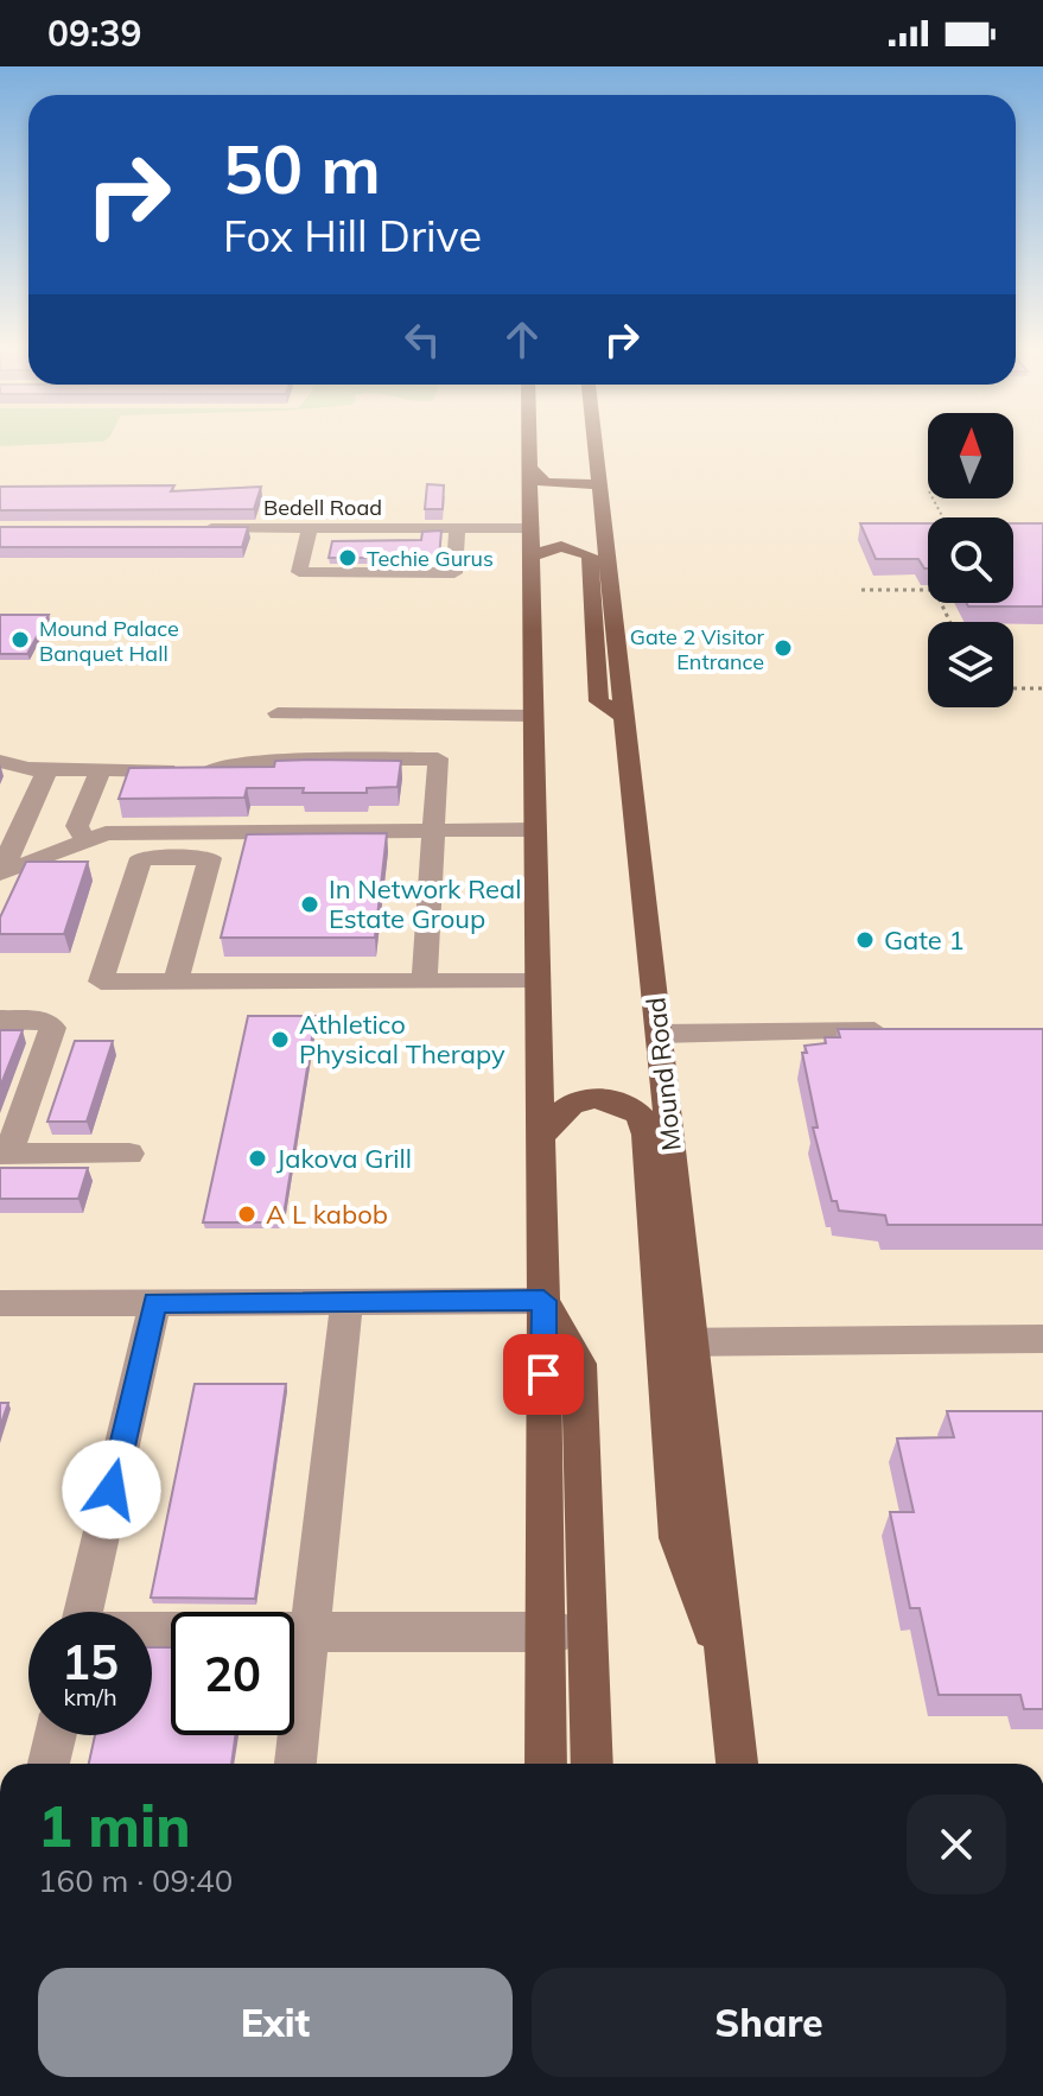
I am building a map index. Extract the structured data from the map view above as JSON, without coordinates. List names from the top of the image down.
{
  "streets": {
    "main road": ["Mound Road"],
    "street": ["Bedell Road"]
  },
  "places": [
    "Techie Gurus",
    "Mound Palace Banquet Hall",
    "Gate 2 Visitor Entrance",
    "In Network Real Estate Group",
    "Gate 1",
    "Athletico Physical Therapy",
    "Jakova Grill",
    "A L kabob"
  ],
  "north": "top",
  "page": {
    "status": "09:39",
    "turn": ["50 m", "Fox Hill Drive"],
    "speed": "15 km/h",
    "limit": "20",
    "heading": ["1 min", "160 m · 09:40"],
    "buttons": ["Exit", "Share"]
  }
}
